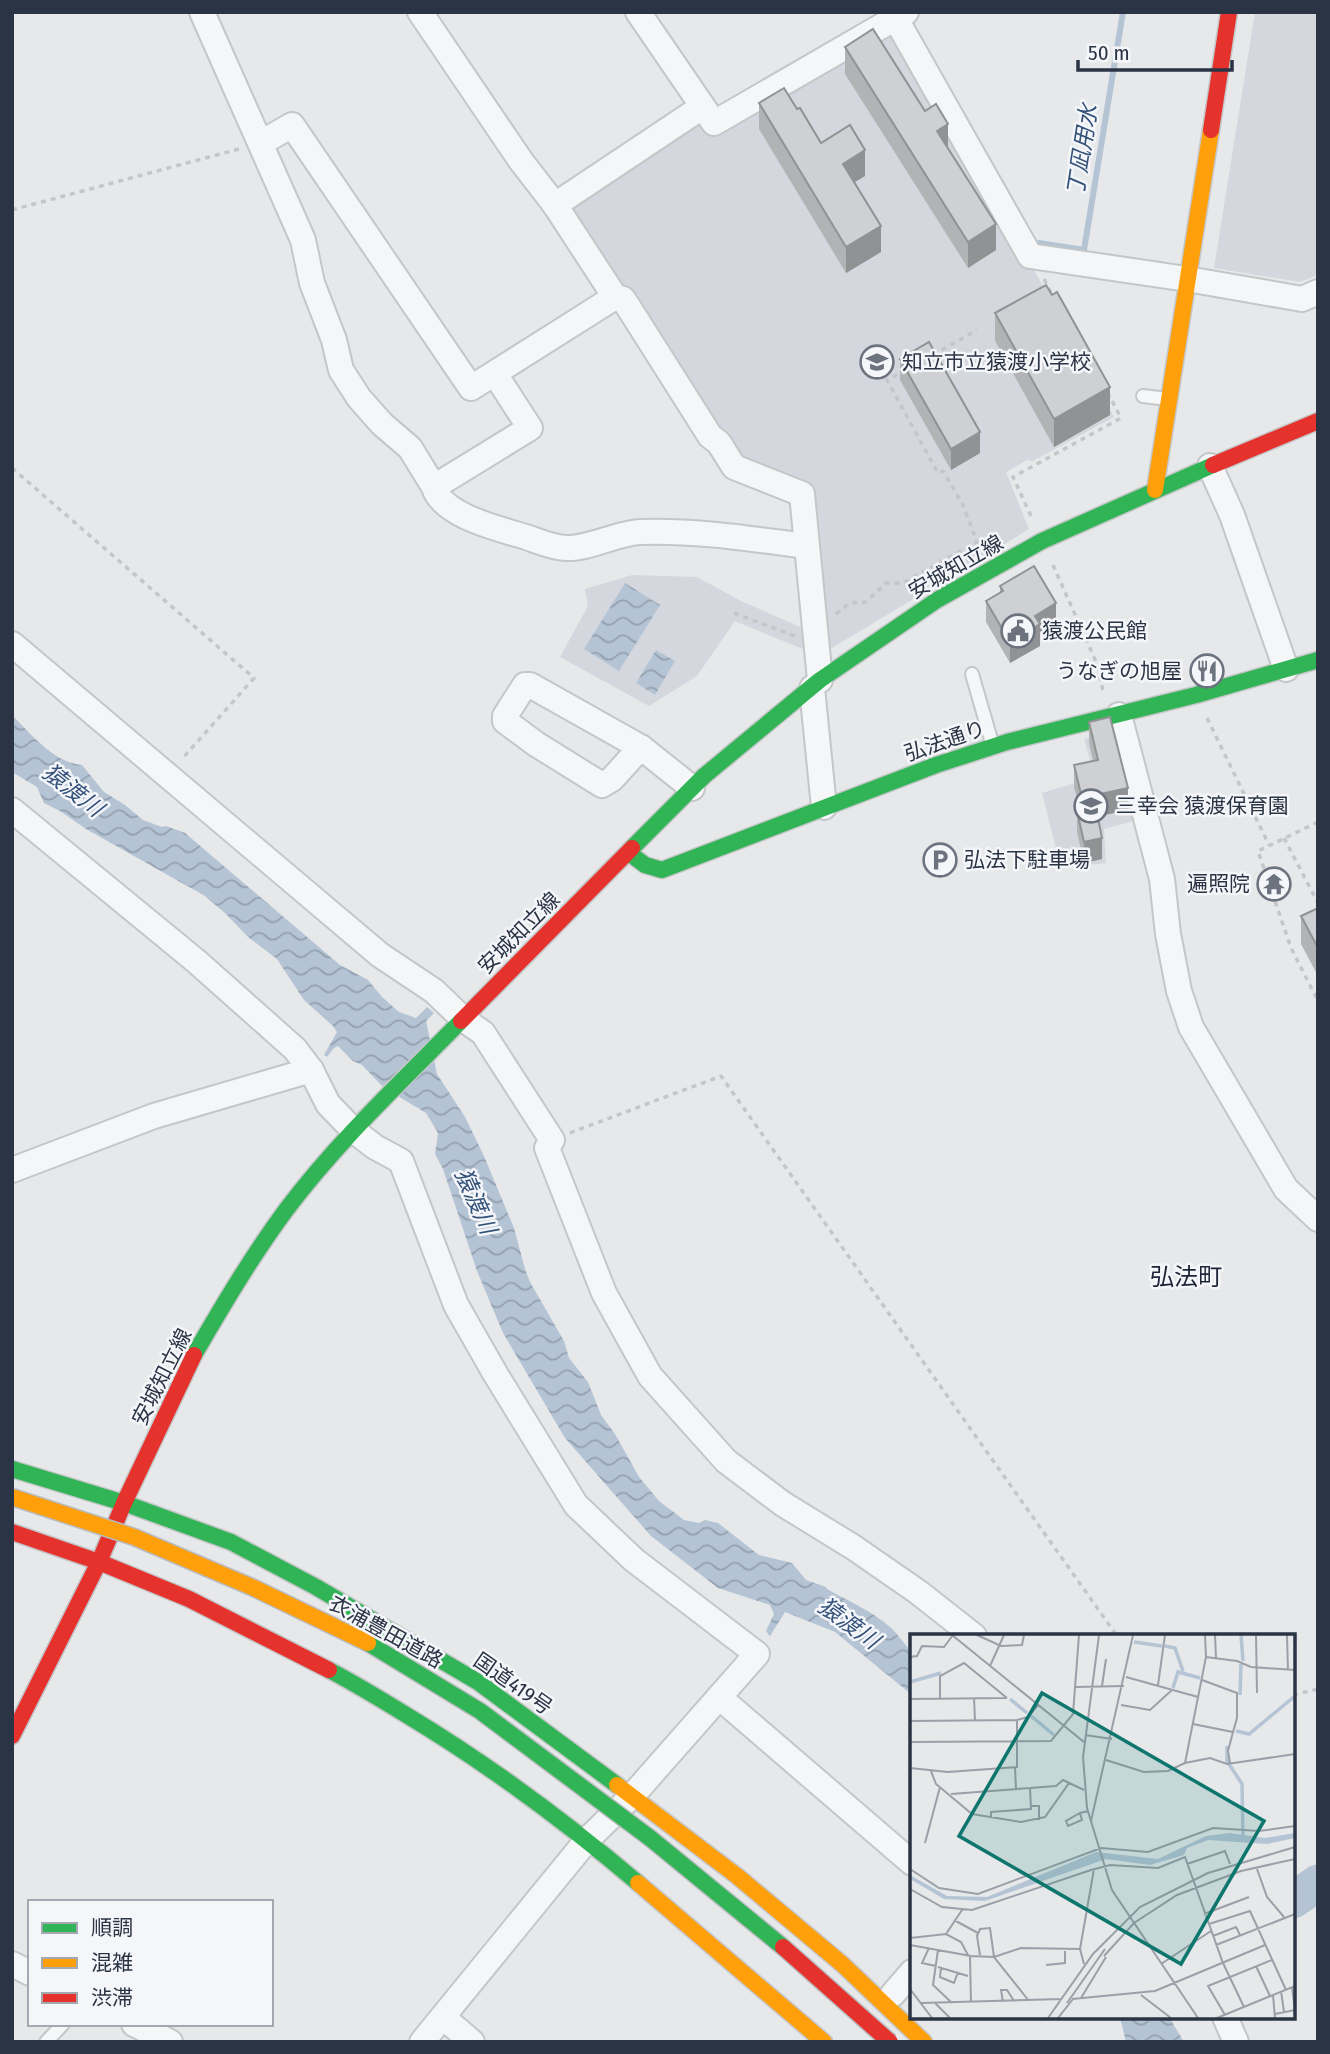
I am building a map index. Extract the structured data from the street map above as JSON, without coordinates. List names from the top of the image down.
{
  "streets": {
    "main road": [
      "安城知立線",
      "弘法通り",
      "衣浦豊田道路",
      "国道419号"
    ]
  },
  "crossings": [
    ["安城知立線", "弘法通り"],
    ["安城知立線", "国道419号"]
  ],
  "districts": ["弘法町"],
  "water": ["丁凪用水", "猿渡川"],
  "places": {
    "school or university": ["知立市立猿渡小学校", "三幸会 猿渡保育園"],
    "public building": ["猿渡公民館"],
    "restaurant": ["うなぎの旭屋"],
    "parking": ["弘法下駐車場"],
    "temple": ["遍照院"]
  },
  "legend": ["順調", "混雑", "渋滞"],
  "scale_bar": "50 m"
}
